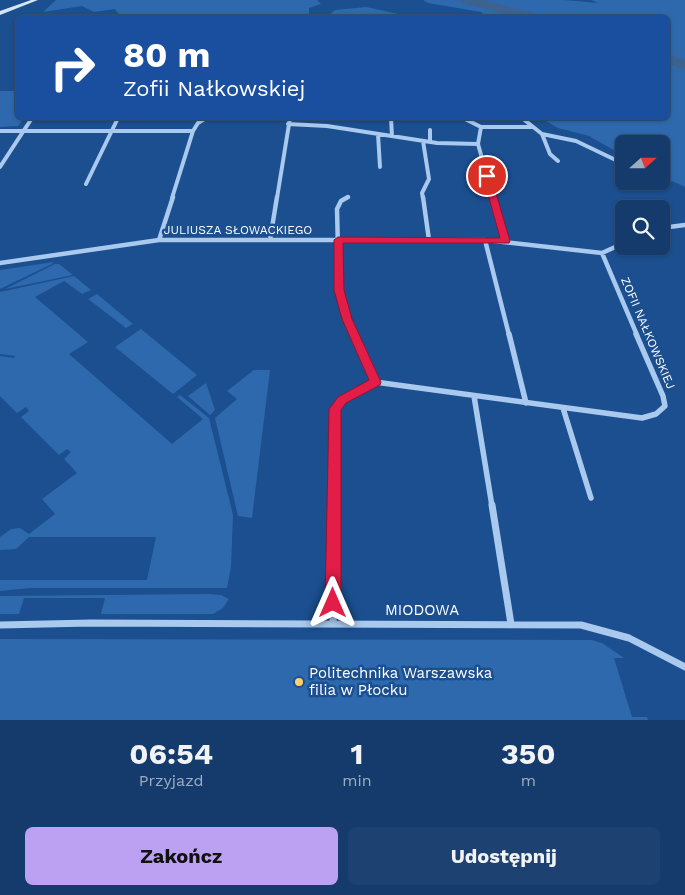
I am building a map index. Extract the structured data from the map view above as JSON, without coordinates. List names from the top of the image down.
{
  "streets": {
    "street": ["JULIUSZA SŁOWACKIEGO", "ZOFII NAŁKOWSKIEJ", "MIODOWA"]
  },
  "crossings": [
    ["JULIUSZA SŁOWACKIEGO", "ZOFII NAŁKOWSKIEJ"]
  ],
  "places": ["Politechnika Warszawska filia w Płocku"],
  "north": "right",
  "page": {
    "turn": ["80 m", "Zofii Nałkowskiej"],
    "eta": [
      "06:54",
      "Przyjazd",
      "1",
      "min",
      "350",
      "m"
    ],
    "buttons": ["Zakończ", "Udostępnij"]
  }
}
